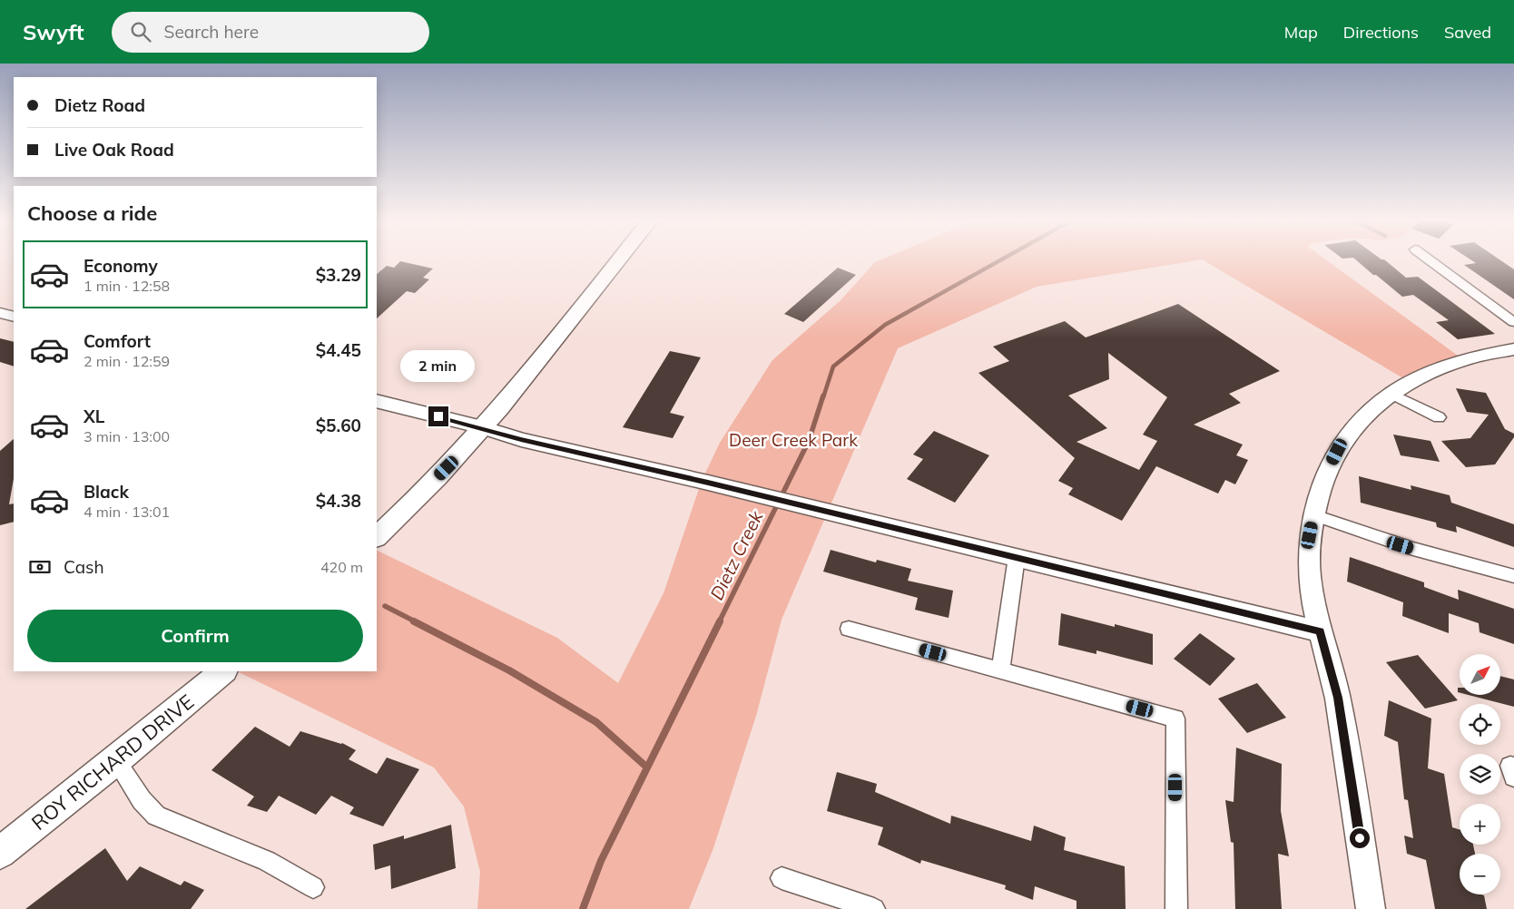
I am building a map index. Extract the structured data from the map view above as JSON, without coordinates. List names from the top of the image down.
{
  "streets": {
    "main road": ["ROY RICHARD DRIVE"]
  },
  "water": ["Dietz Creek"],
  "parks": ["Deer Creek Park"],
  "north": "top right",
  "page": {
    "header": "Swyft",
    "search": "Search here",
    "nav": ["Map", "Directions", "Saved"],
    "banner": ["Dietz Road", "Live Oak Road"],
    "heading": "Choose a ride",
    "list": [
      {
        "name": "Economy",
        "note": "1 min · 12:58",
        "value": "$3.29"
      },
      {
        "name": "Comfort",
        "note": "2 min · 12:59",
        "value": "$4.45"
      },
      {
        "name": "XL",
        "note": "3 min · 13:00",
        "value": "$5.60"
      },
      {
        "name": "Black",
        "note": "4 min · 13:01",
        "value": "$4.38"
      }
    ],
    "bubble": "2 min",
    "pay": ["Cash", "420 m"],
    "buttons": "Confirm",
    "map_buttons": ["+", "−"]
  }
}
